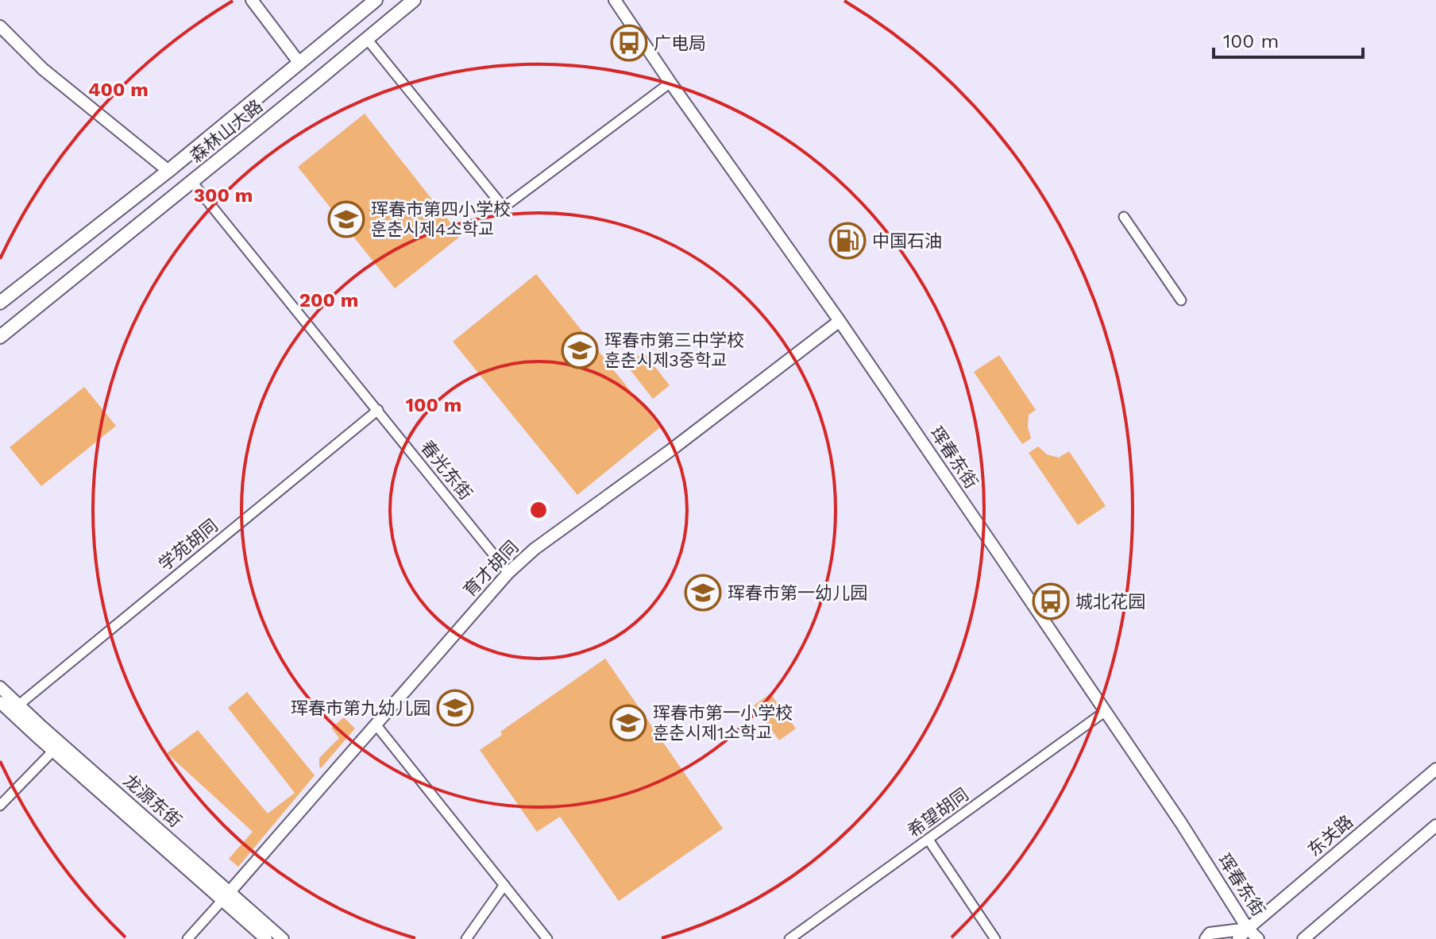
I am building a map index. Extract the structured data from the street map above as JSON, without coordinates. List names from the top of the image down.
{
  "streets": {
    "main road": [
      "森林山大路",
      "珲春东街",
      "育才胡同",
      "龙源东街",
      "东关路"
    ],
    "street": ["春光东街", "学苑胡同", "希望胡同"]
  },
  "crossings": [
    ["森林山大路", "春光东街"],
    ["珲春东街", "育才胡同"],
    ["珲春东街", "希望胡同"],
    ["珲春东街", "东关路"],
    ["春光东街", "学苑胡同"],
    ["春光东街", "育才胡同"],
    ["学苑胡同", "龙源东街"],
    ["育才胡同", "龙源东街"]
  ],
  "places": {
    "bus stop": ["广电局", "城北花园"],
    "school or university": [
      "珲春市第四小学校 훈춘시제4소학교",
      "珲春市第三中学校 훈춘시제3중학교",
      "珲春市第一幼儿园",
      "珲春市第九幼儿园",
      "珲春市第一小学校 훈춘시제1소학교"
    ],
    "fuel station": ["中国石油"]
  },
  "scale_bar": "100 m",
  "rings": [
    "400 m",
    "300 m",
    "200 m",
    "100 m"
  ]
}
